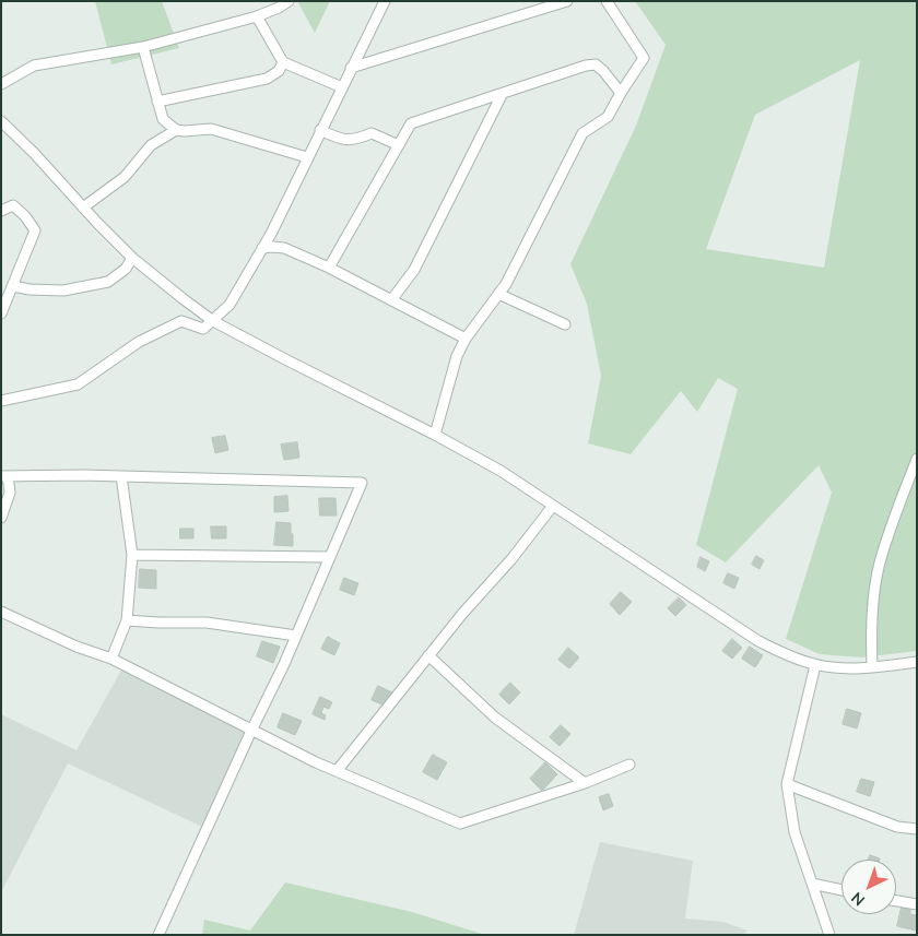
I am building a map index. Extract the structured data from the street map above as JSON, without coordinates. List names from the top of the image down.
{
  "north": "bottom left"
}
